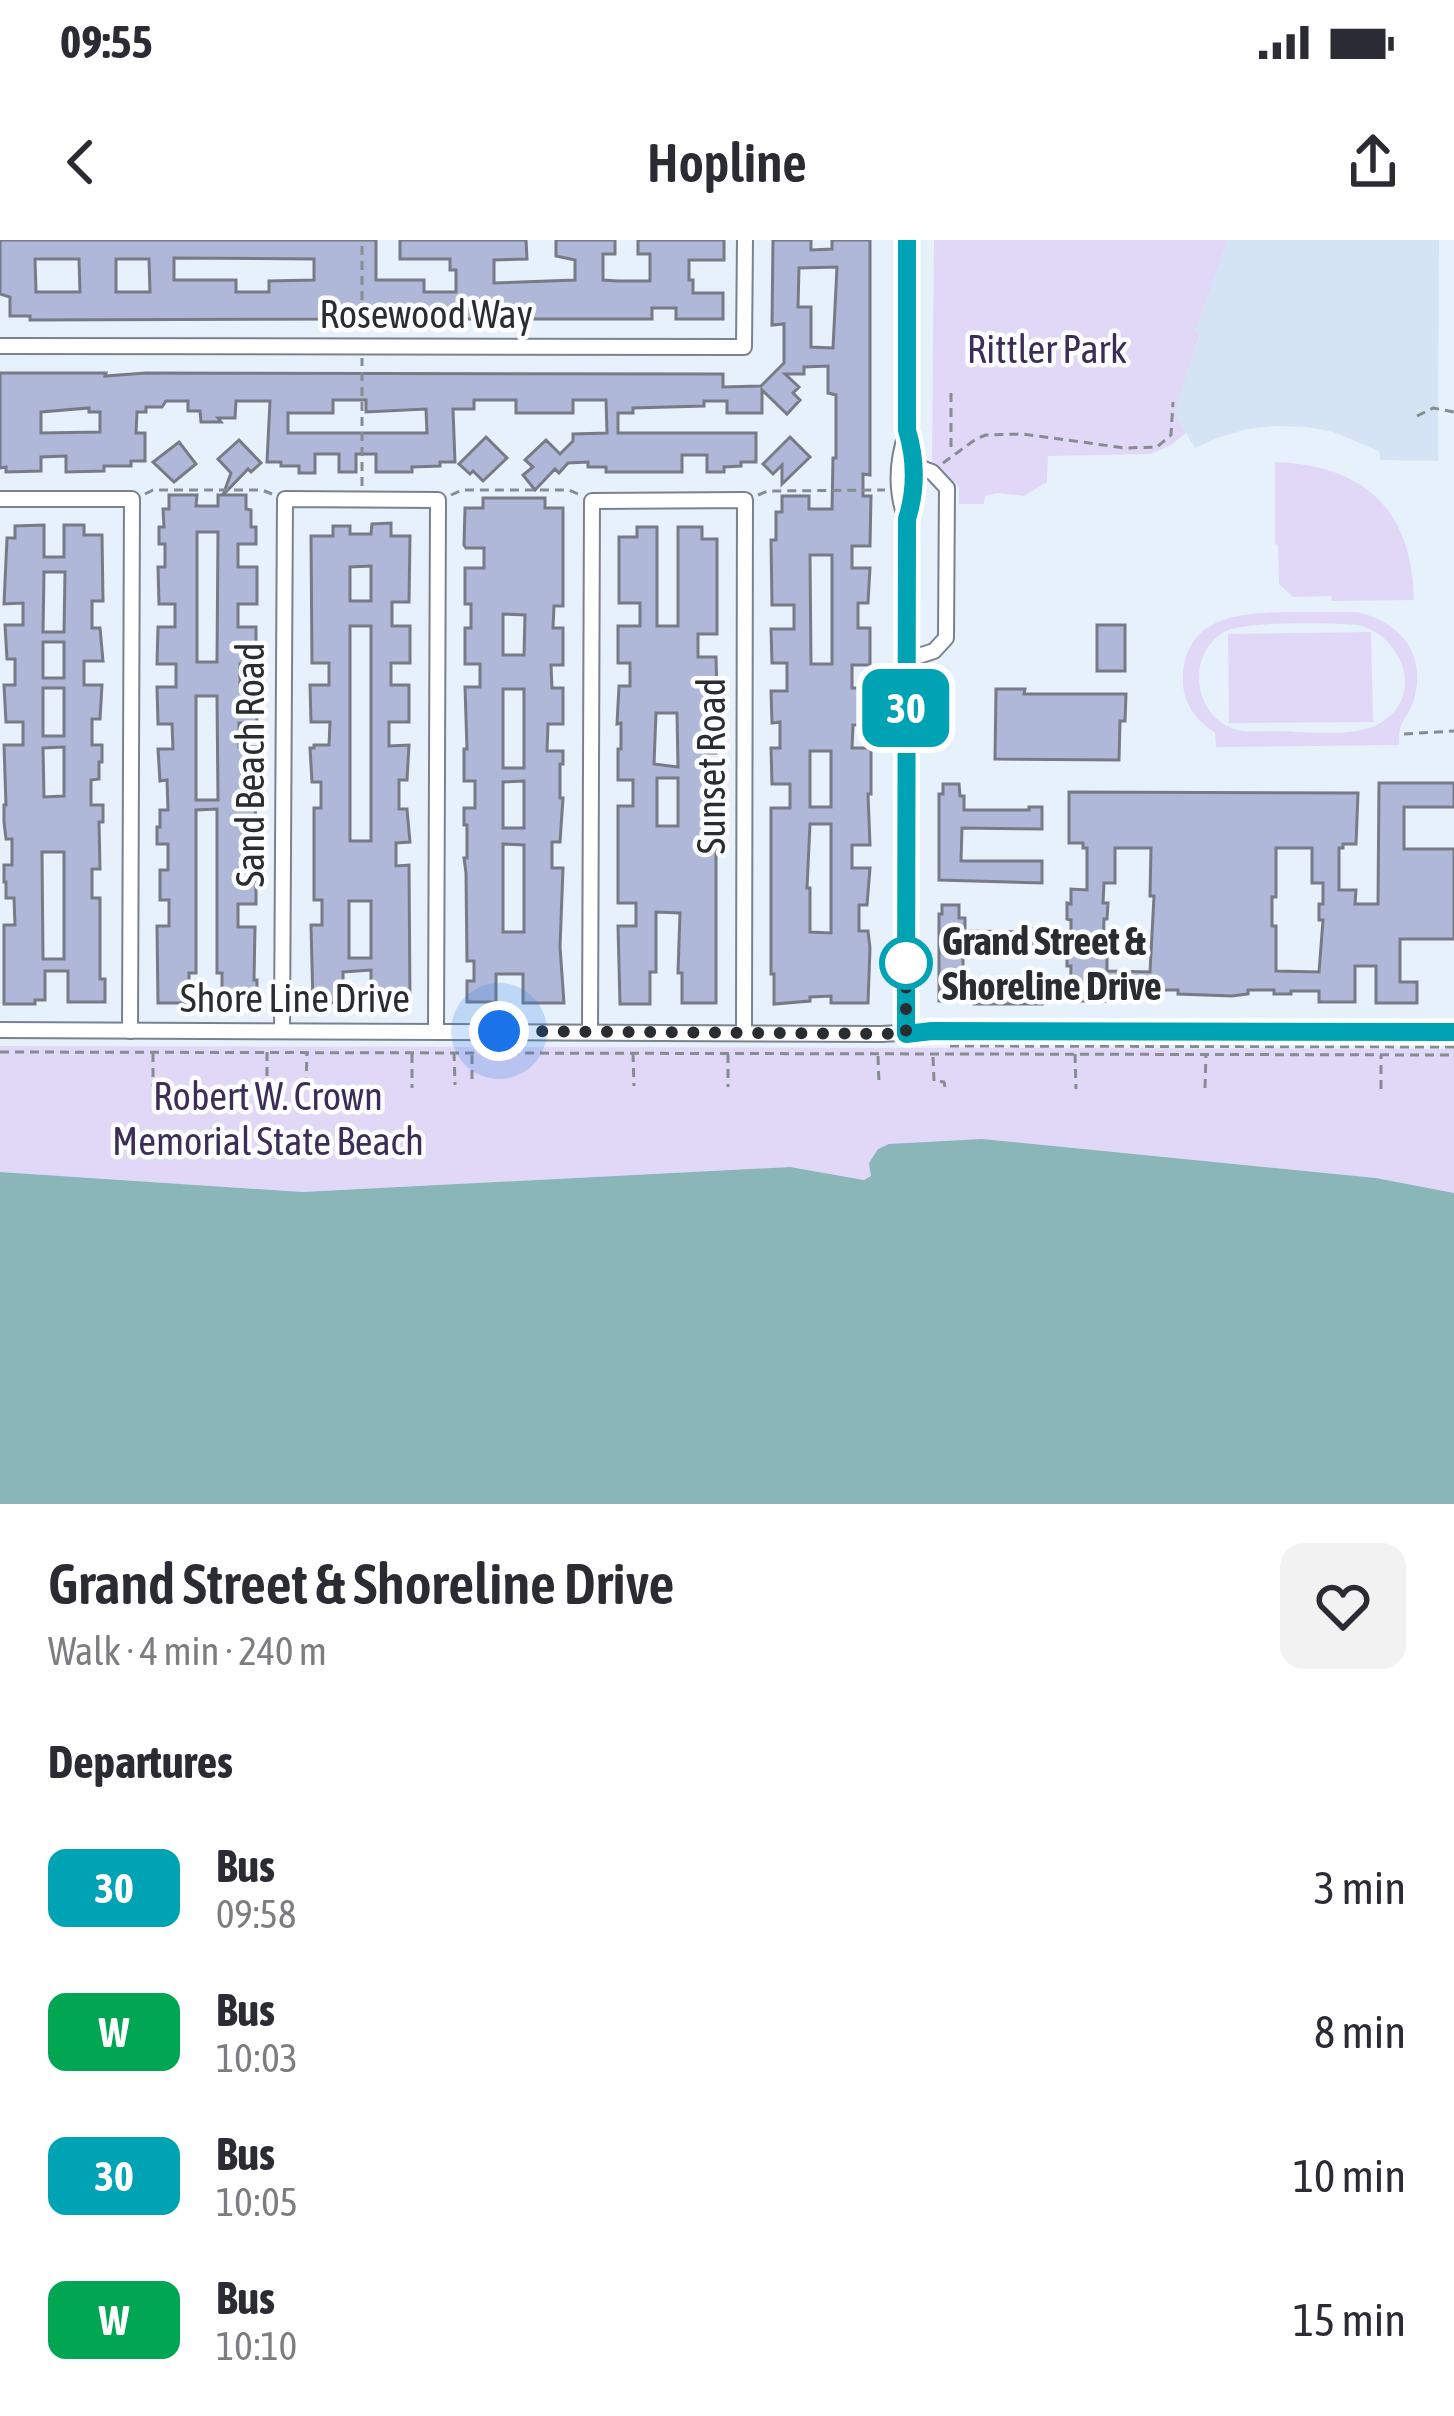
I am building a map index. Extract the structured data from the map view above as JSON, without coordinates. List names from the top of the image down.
{
  "streets": {
    "street": [
      "Rosewood Way",
      "Sand Beach Road",
      "Sunset Road",
      "Shore Line Drive"
    ]
  },
  "crossings": [
    ["Sand Beach Road", "Shore Line Drive"],
    ["Sunset Road", "Shore Line Drive"]
  ],
  "parks": ["Rittler Park", "Robert W. Crown Memorial State Beach"],
  "places": ["Grand Street & Shoreline Drive"],
  "lines": ["bus line 30"],
  "page": {
    "status": "09:55",
    "header": "Hopline",
    "on_map": "30",
    "heading": [
      ["Grand Street & Shoreline Drive", "Walk · 4 min · 240 m"],
      "Departures"
    ],
    "list": [
      {
        "mark": "30",
        "name": "Bus",
        "note": "09:58",
        "value": "3 min"
      },
      {
        "mark": "W",
        "name": "Bus",
        "note": "10:03",
        "value": "8 min"
      },
      {
        "mark": "30",
        "name": "Bus",
        "note": "10:05",
        "value": "10 min"
      },
      {
        "mark": "W",
        "name": "Bus",
        "note": "10:10",
        "value": "15 min"
      }
    ]
  }
}
